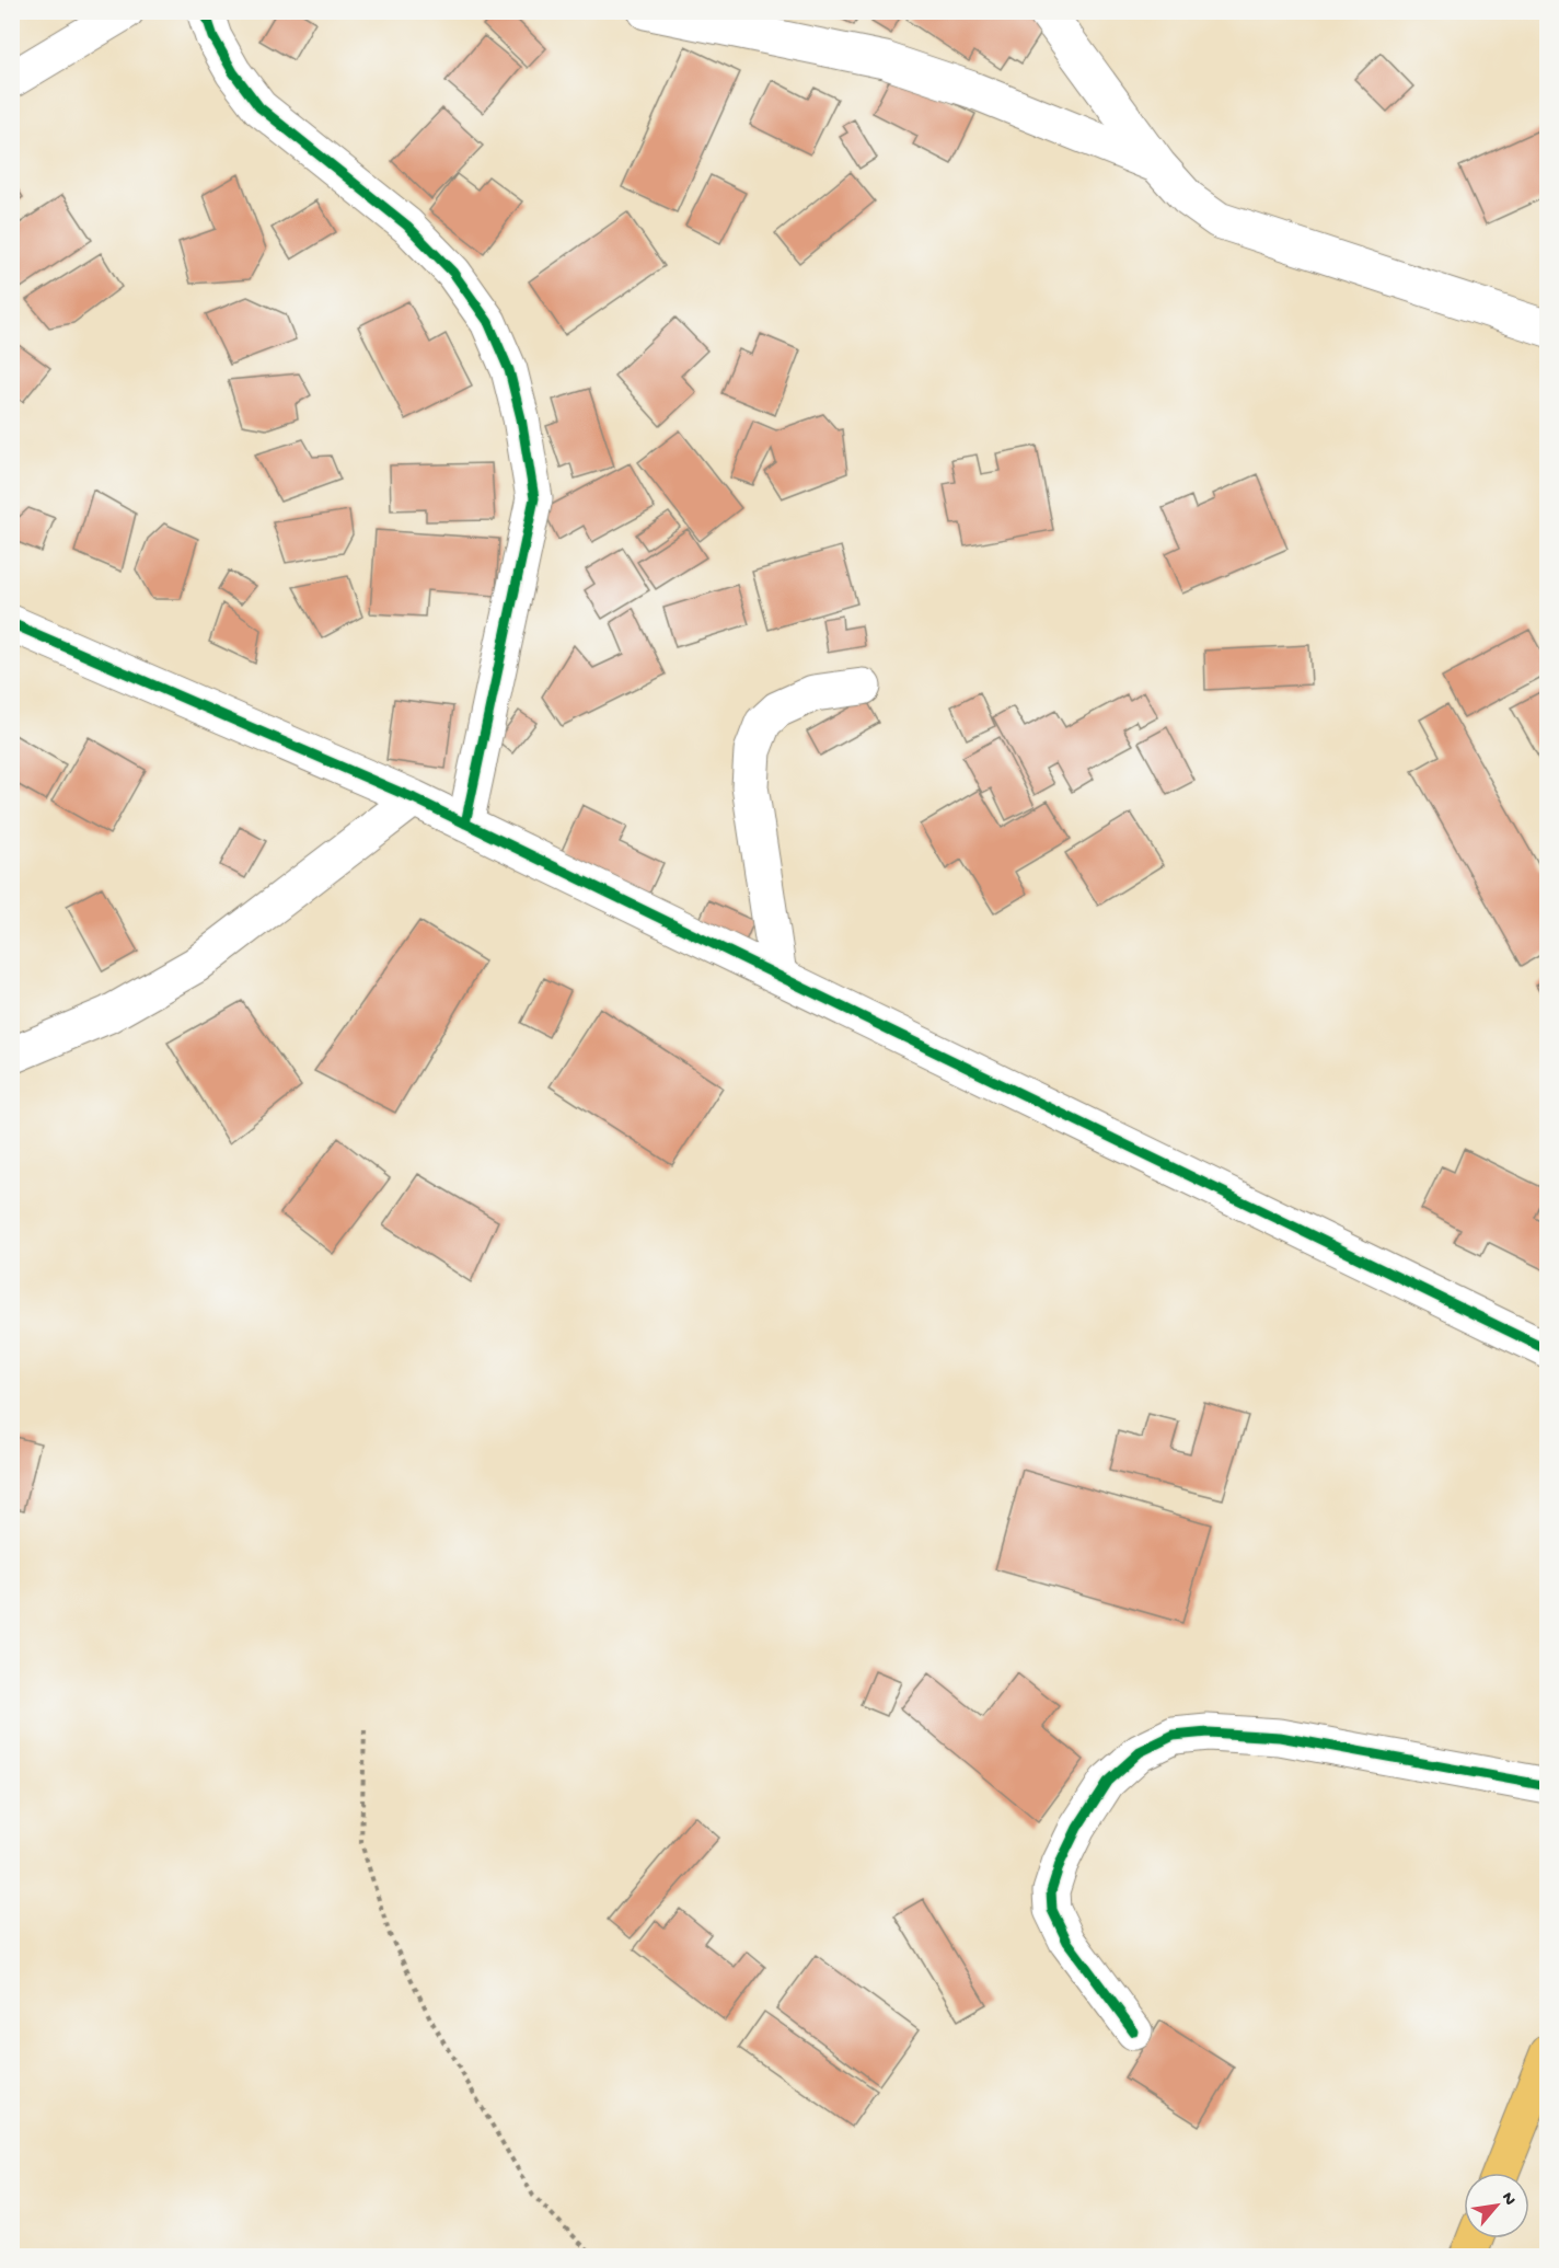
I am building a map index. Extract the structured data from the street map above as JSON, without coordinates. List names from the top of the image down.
{
  "north": "top right"
}
